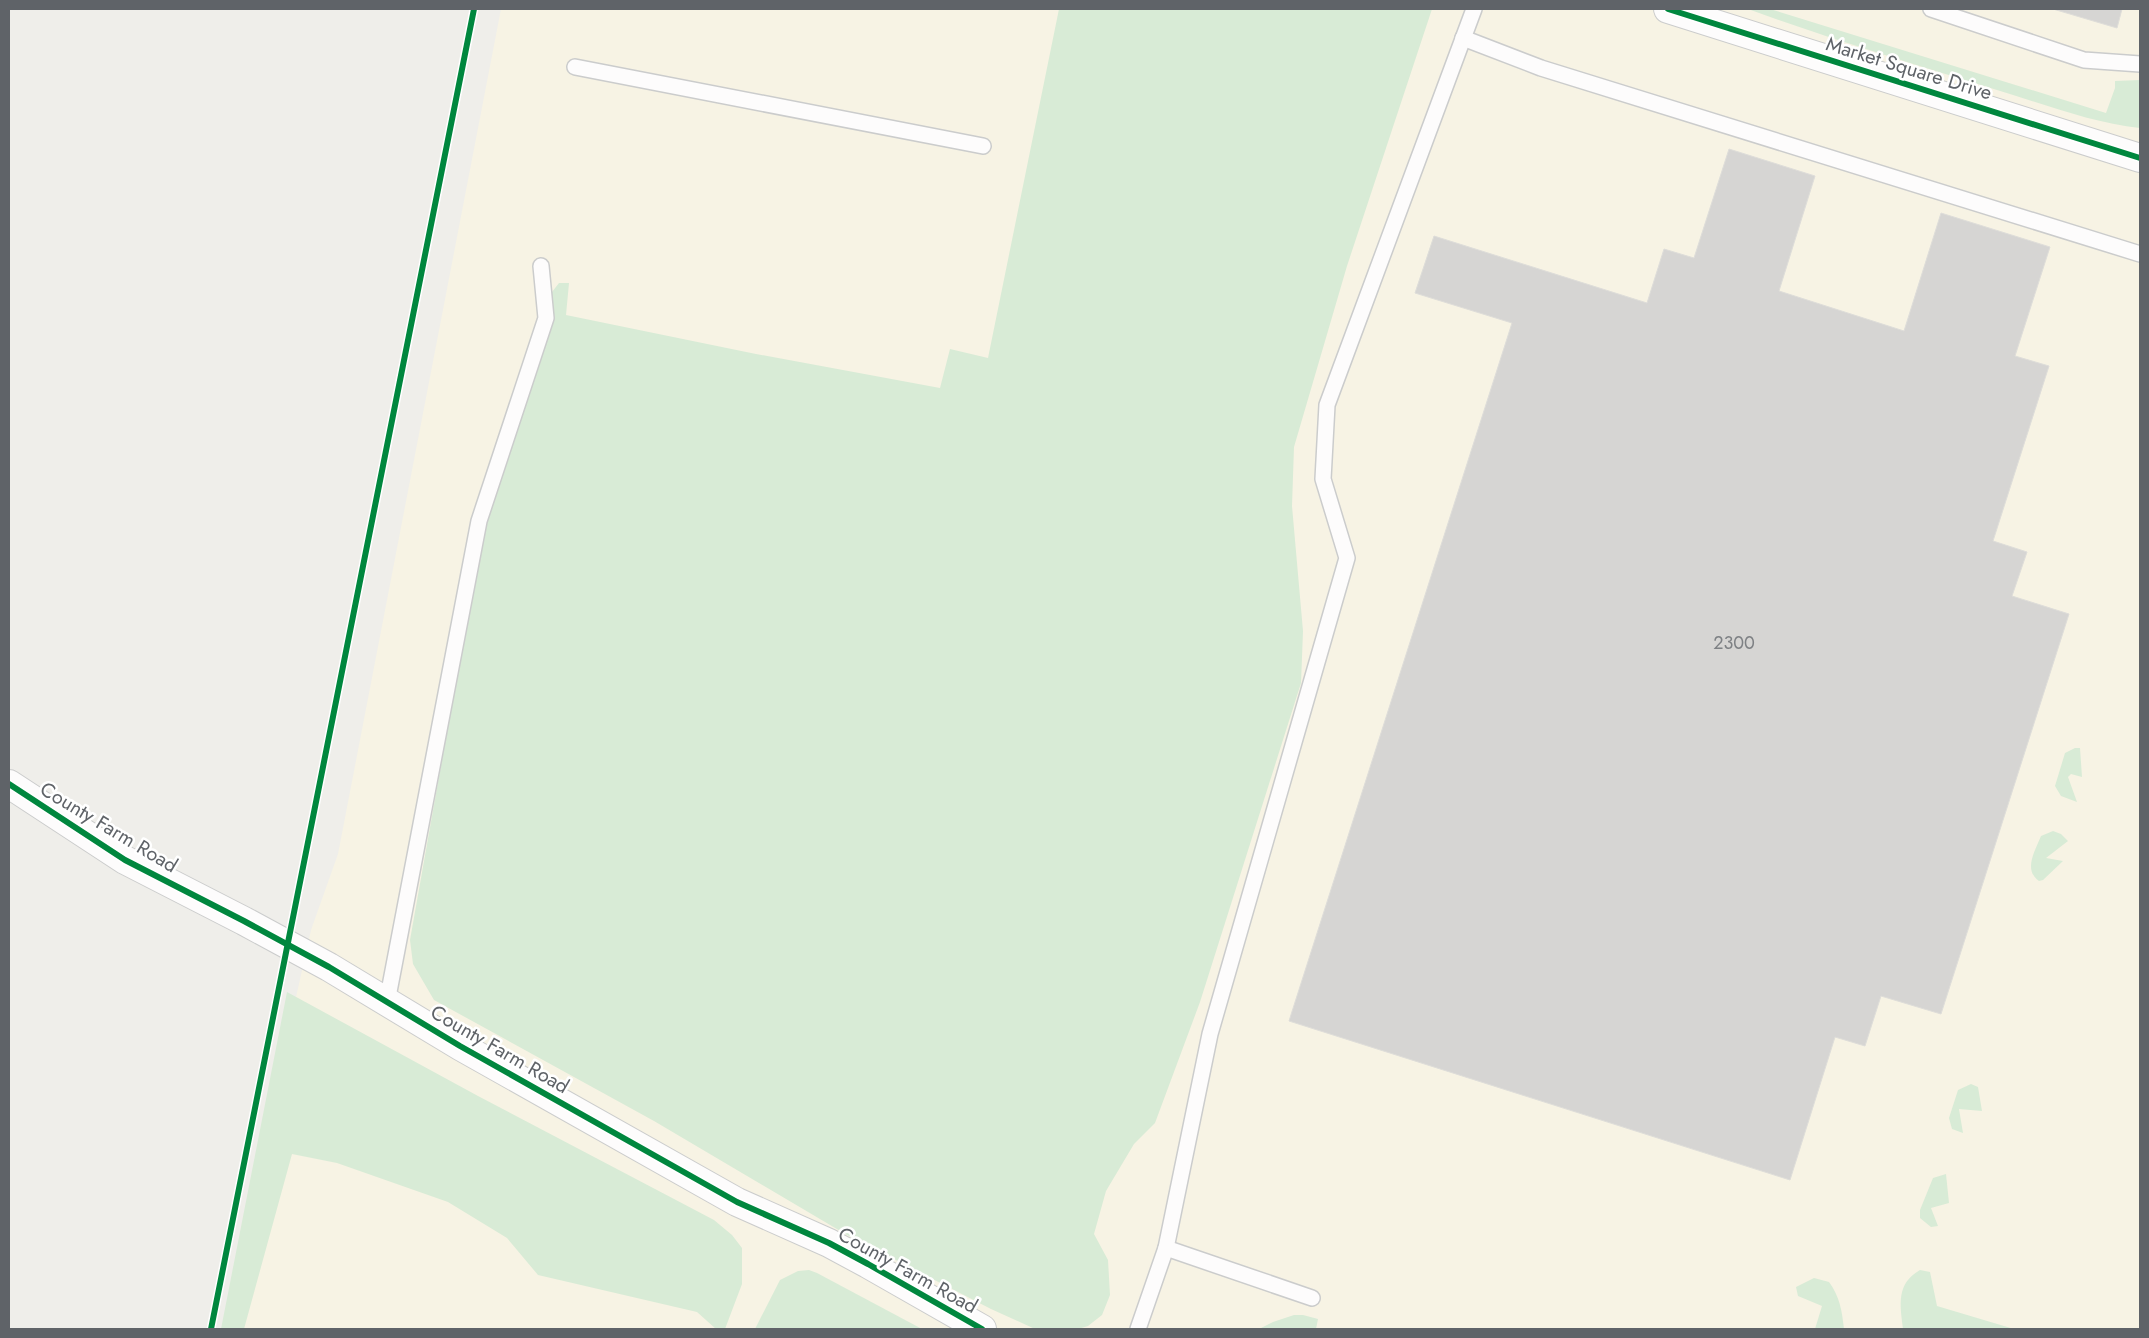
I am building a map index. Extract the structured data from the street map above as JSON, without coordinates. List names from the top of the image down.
{
  "streets": {
    "street": ["Market Square Drive", "County Farm Road"]
  },
  "house_numbers": ["2300"]
}
